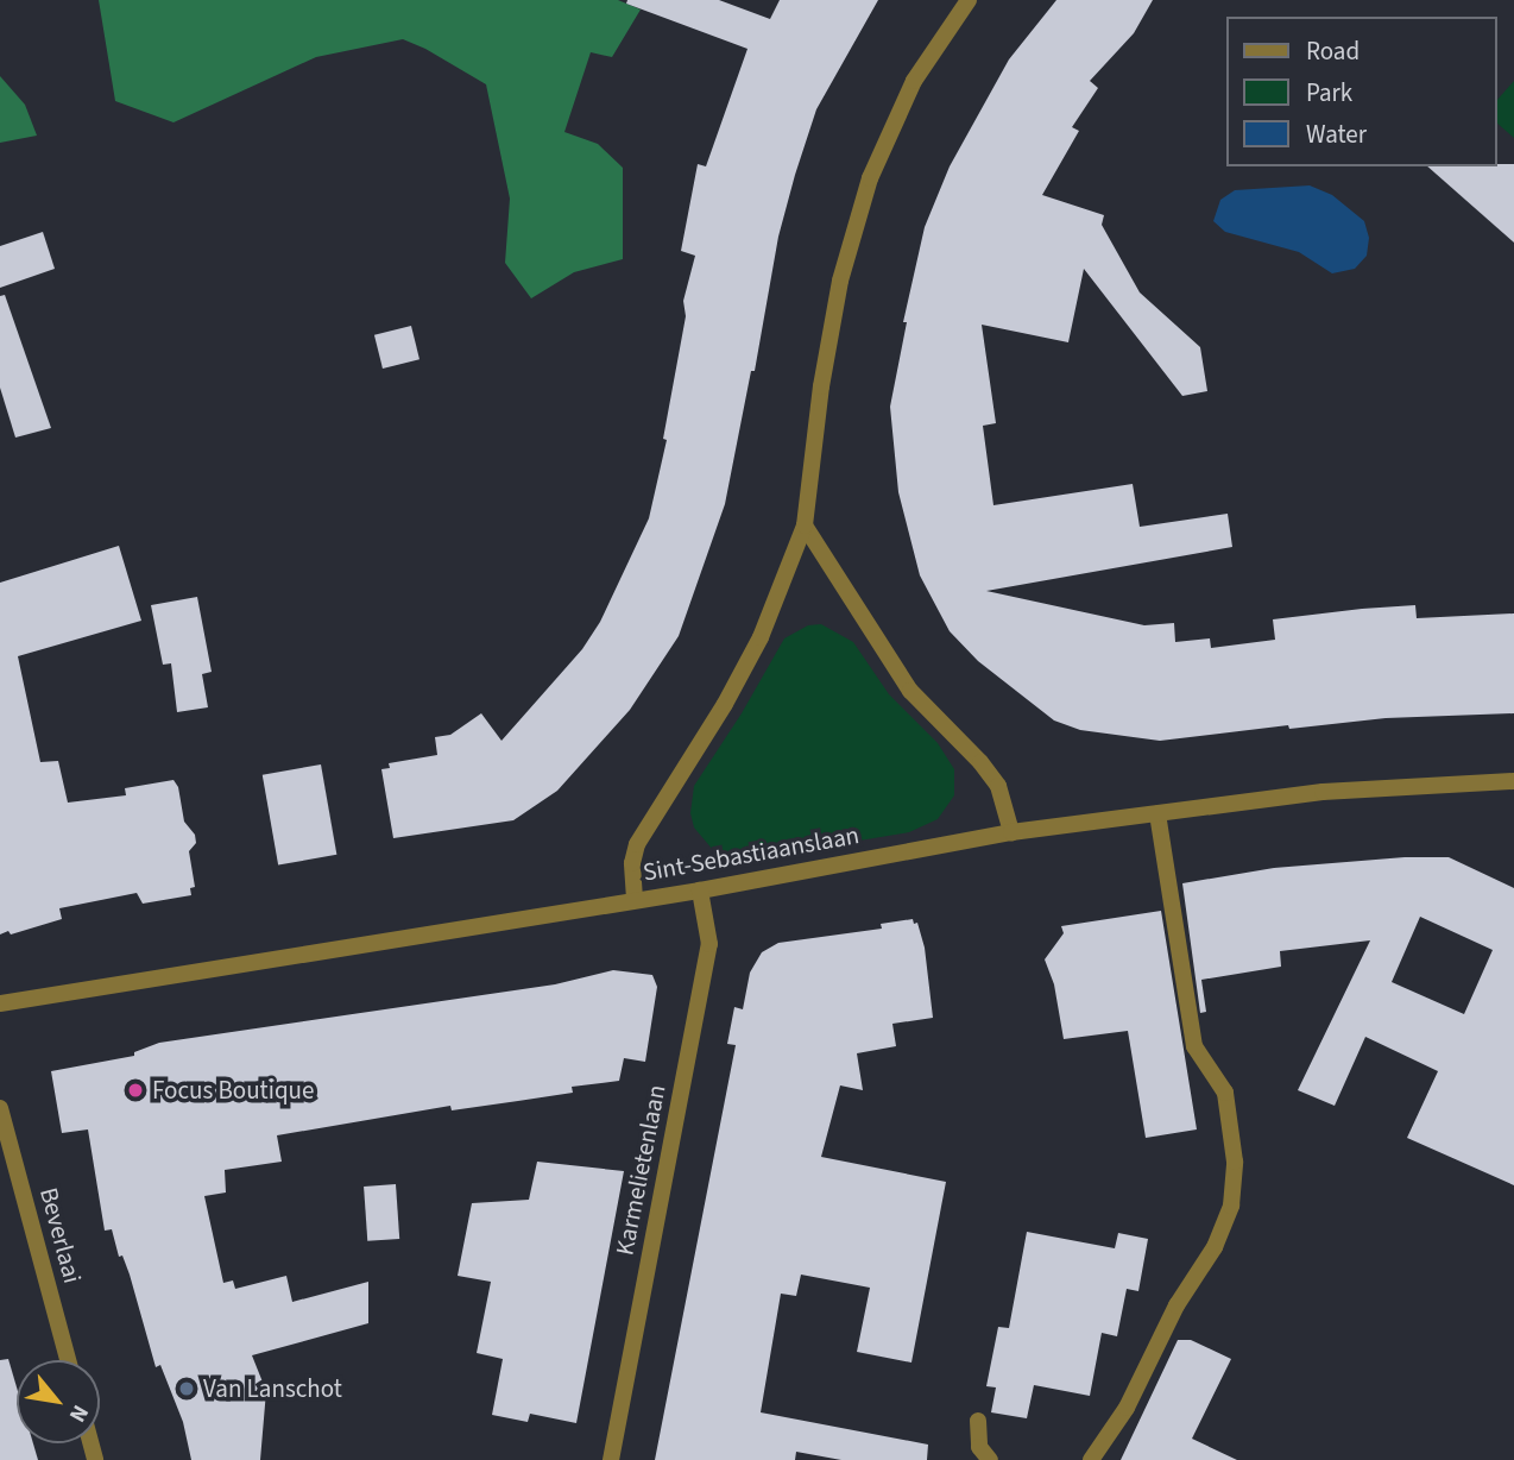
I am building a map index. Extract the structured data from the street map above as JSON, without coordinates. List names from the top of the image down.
{
  "streets": {
    "street": ["Sint-Sebastiaanslaan", "Karmelietenlaan", "Beverlaai"]
  },
  "crossings": [
    ["Sint-Sebastiaanslaan", "Karmelietenlaan"]
  ],
  "places": ["Focus Boutique", "Van Lanschot"],
  "legend": ["Road", "Park", "Water"],
  "north": "bottom right"
}
